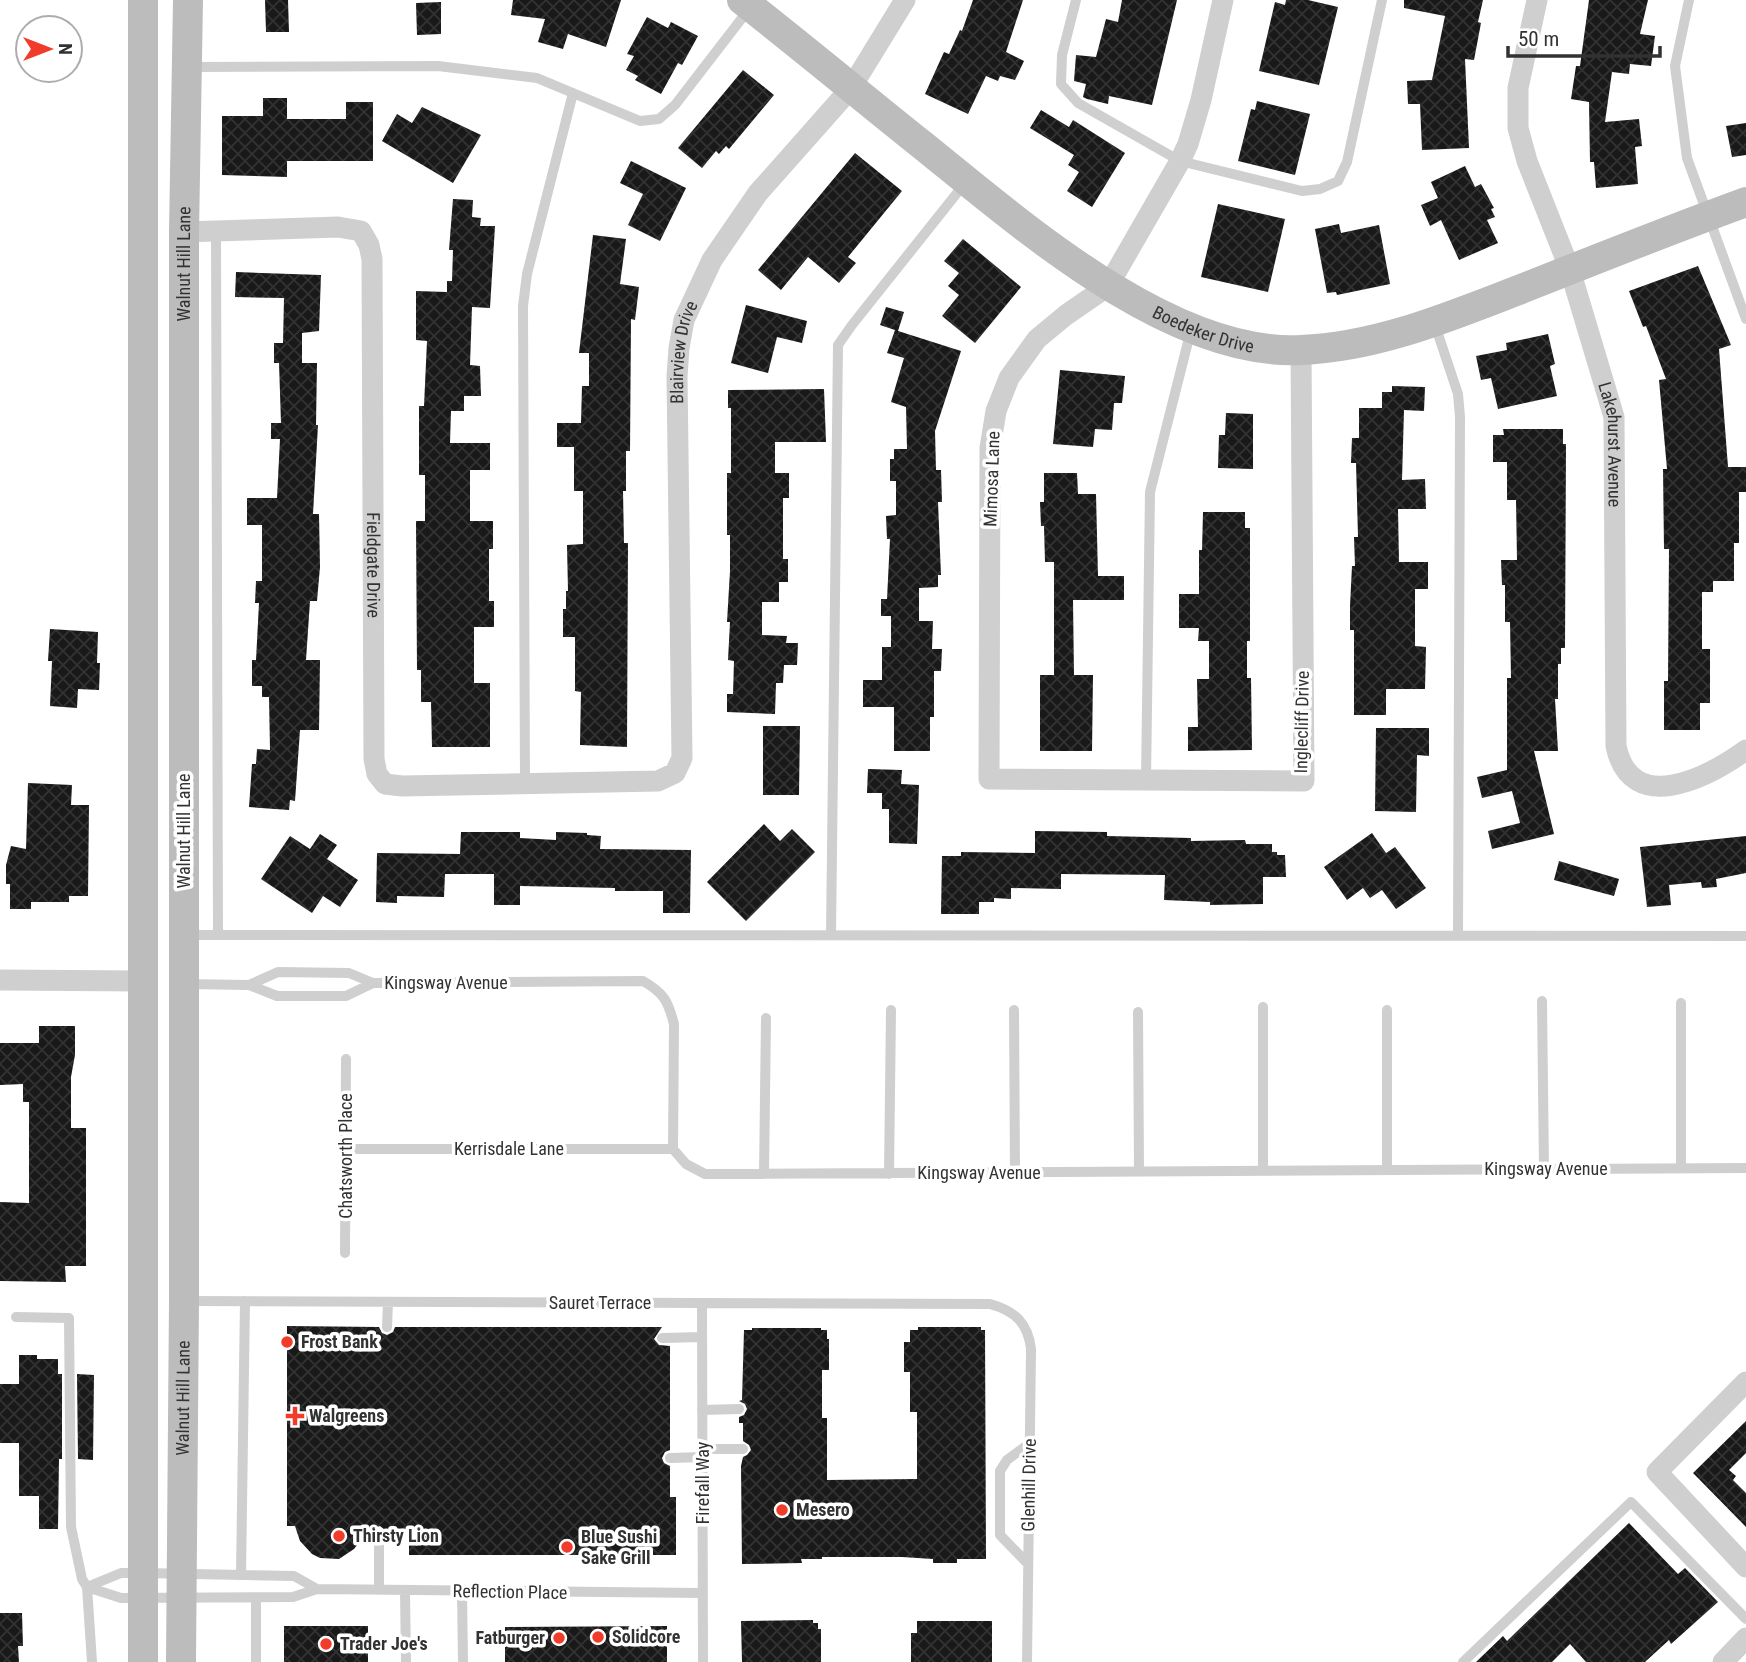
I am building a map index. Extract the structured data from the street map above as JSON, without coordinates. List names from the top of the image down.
{
  "streets": {
    "main road": ["Walnut Hill Lane", "Boedeker Drive"],
    "street": [
      "Blairview Drive",
      "Lakehurst Avenue",
      "Mimosa Lane",
      "Fieldgate Drive",
      "Inglecliff Drive"
    ],
    "lane": [
      "Kingsway Avenue",
      "Kerrisdale Lane",
      "Chatsworth Place",
      "Sauret Terrace",
      "Firefall Way",
      "Glenhill Drive",
      "Reflection Place"
    ]
  },
  "crossings": [
    ["Walnut Hill Lane", "Fieldgate Drive"],
    ["Walnut Hill Lane", "Kingsway Avenue"],
    ["Walnut Hill Lane", "Sauret Terrace"],
    ["Walnut Hill Lane", "Reflection Place"],
    ["Boedeker Drive", "Blairview Drive"],
    ["Boedeker Drive", "Lakehurst Avenue"],
    ["Boedeker Drive", "Mimosa Lane"],
    ["Boedeker Drive", "Inglecliff Drive"],
    ["Blairview Drive", "Fieldgate Drive"],
    ["Mimosa Lane", "Inglecliff Drive"],
    ["Kingsway Avenue", "Kerrisdale Lane"],
    ["Kerrisdale Lane", "Chatsworth Place"],
    ["Sauret Terrace", "Firefall Way"],
    ["Sauret Terrace", "Glenhill Drive"],
    ["Firefall Way", "Reflection Place"]
  ],
  "places": {
    "other": [
      "Frost Bank",
      "Mesero",
      "Thirsty Lion",
      "Blue Sushi Sake Grill",
      "Solidcore",
      "Fatburger",
      "Trader Joe's"
    ],
    "health": ["Walgreens"]
  },
  "scale_bar": "50 m",
  "north": "right"
}
